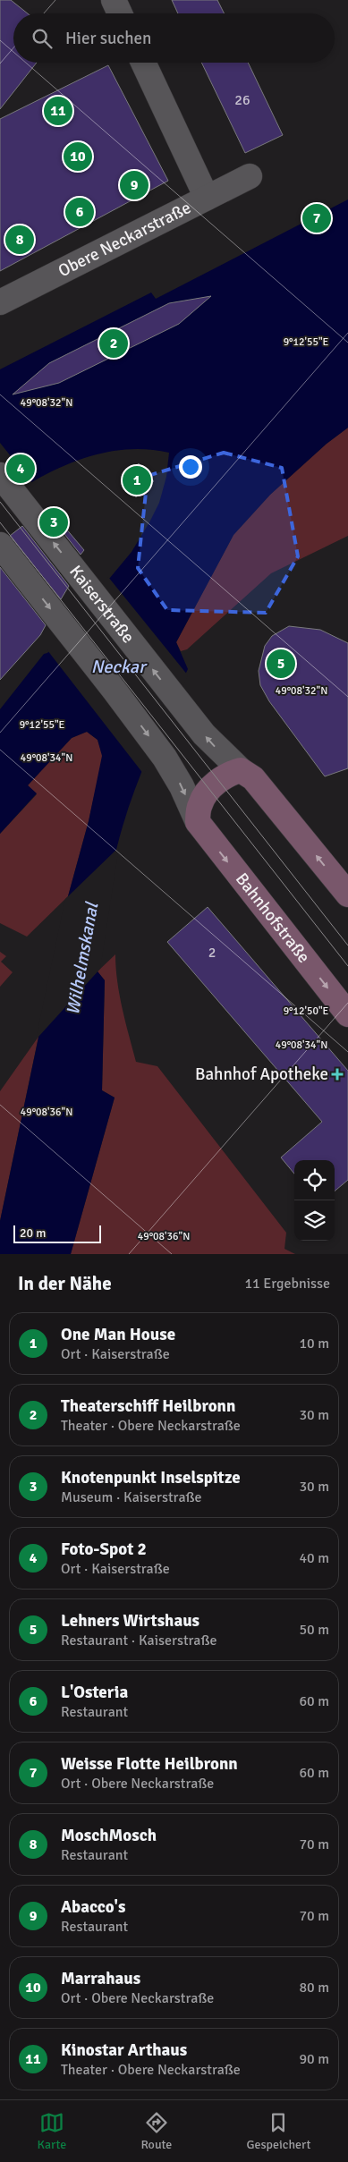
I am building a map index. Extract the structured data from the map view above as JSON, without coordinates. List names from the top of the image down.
{
  "streets": {
    "street": ["Obere Neckarstraße", "Kaiserstraße", "Bahnhofstraße"]
  },
  "water": ["Neckar", "Wilhelmskanal"],
  "places": {
    "health": ["Bahnhof Apotheke"]
  },
  "house_numbers": ["26", "2"],
  "scale_bar": "20 m",
  "page": {
    "search": "Hier suchen",
    "pins": [
      "11",
      "10",
      "9",
      "6",
      "7",
      "8",
      "2",
      "4",
      "1",
      "3",
      "5"
    ],
    "scale": "20 m",
    "heading": ["In der Nähe", "11 Ergebnisse"],
    "list": [
      {
        "mark": "1",
        "name": "One Man House",
        "note": "Ort · Kaiserstraße",
        "value": "10 m"
      },
      {
        "mark": "2",
        "name": "Theaterschiff Heilbronn",
        "note": "Theater · Obere Neckarstraße",
        "value": "30 m"
      },
      {
        "mark": "3",
        "name": "Knotenpunkt Inselspitze",
        "note": "Museum · Kaiserstraße",
        "value": "30 m"
      },
      {
        "mark": "4",
        "name": "Foto-Spot 2",
        "note": "Ort · Kaiserstraße",
        "value": "40 m"
      },
      {
        "mark": "5",
        "name": "Lehners Wirtshaus",
        "note": "Restaurant · Kaiserstraße",
        "value": "50 m"
      },
      {
        "mark": "6",
        "name": "L'Osteria",
        "note": "Restaurant",
        "value": "60 m"
      },
      {
        "mark": "7",
        "name": "Weisse Flotte Heilbronn",
        "note": "Ort · Obere Neckarstraße",
        "value": "60 m"
      },
      {
        "mark": "8",
        "name": "MoschMosch",
        "note": "Restaurant",
        "value": "70 m"
      },
      {
        "mark": "9",
        "name": "Abacco's",
        "note": "Restaurant",
        "value": "70 m"
      },
      {
        "mark": "10",
        "name": "Marrahaus",
        "note": "Ort · Obere Neckarstraße",
        "value": "80 m"
      },
      {
        "mark": "11",
        "name": "Kinostar Arthaus",
        "note": "Theater · Obere Neckarstraße",
        "value": "90 m"
      }
    ],
    "nav": ["Karte", "Route", "Gespeichert"]
  },
  "coordinates": [
    "9°12'55\"E",
    "49°08'32\"N",
    "49°08'34\"N",
    "9°12'50\"E",
    "49°08'36\"N"
  ]
}
